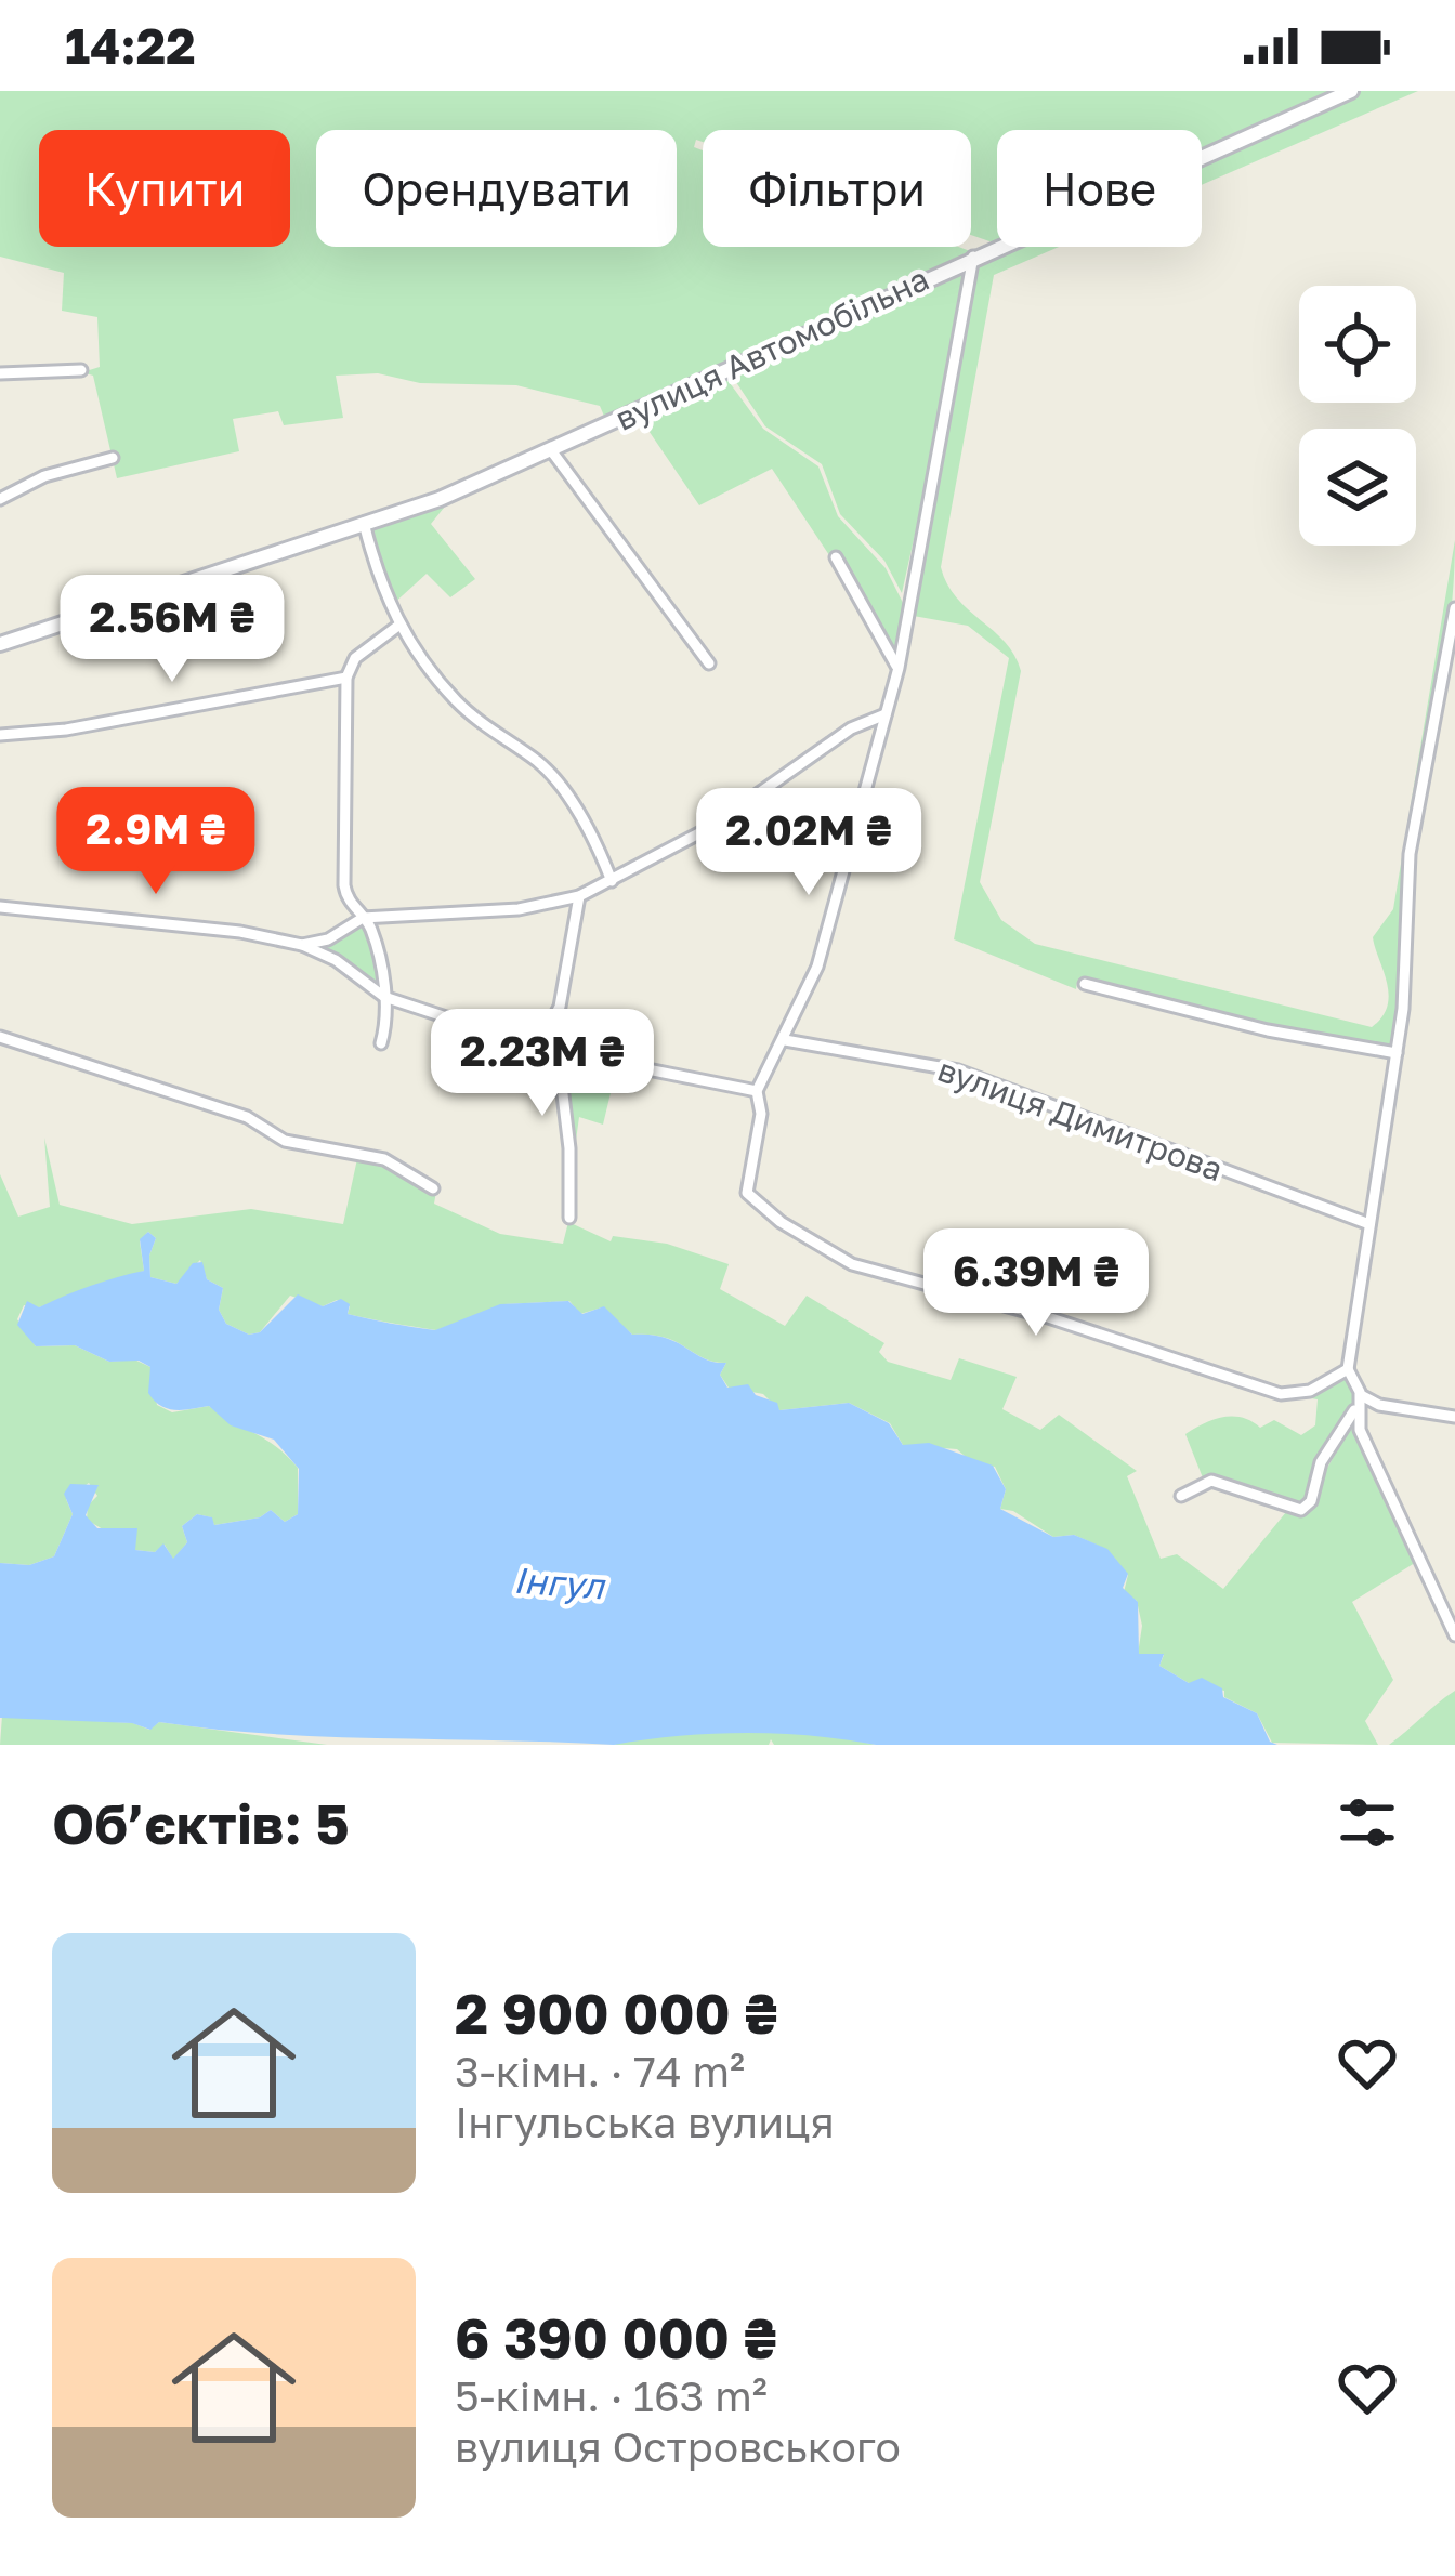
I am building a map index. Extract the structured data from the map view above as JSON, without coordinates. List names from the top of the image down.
{
  "streets": {
    "street": ["вулиця Автомобільна", "вулиця Димитрова"]
  },
  "water": ["Інгул"],
  "page": {
    "status": "14:22",
    "chip": [
      "Купити",
      "Орендувати",
      "Фільтри",
      "Нове"
    ],
    "price": [
      "2.56M ₴",
      "2.9M ₴",
      "2.02M ₴",
      "2.23M ₴",
      "6.39M ₴"
    ],
    "heading": "Об’єктів: 5",
    "list": [
      {
        "name": "2 900 000 ₴",
        "note": "3-кімн. · 74 m² · Інгульська вулиця"
      },
      {
        "name": "6 390 000 ₴",
        "note": "5-кімн. · 163 m² · вулиця Островського"
      }
    ]
  }
}
